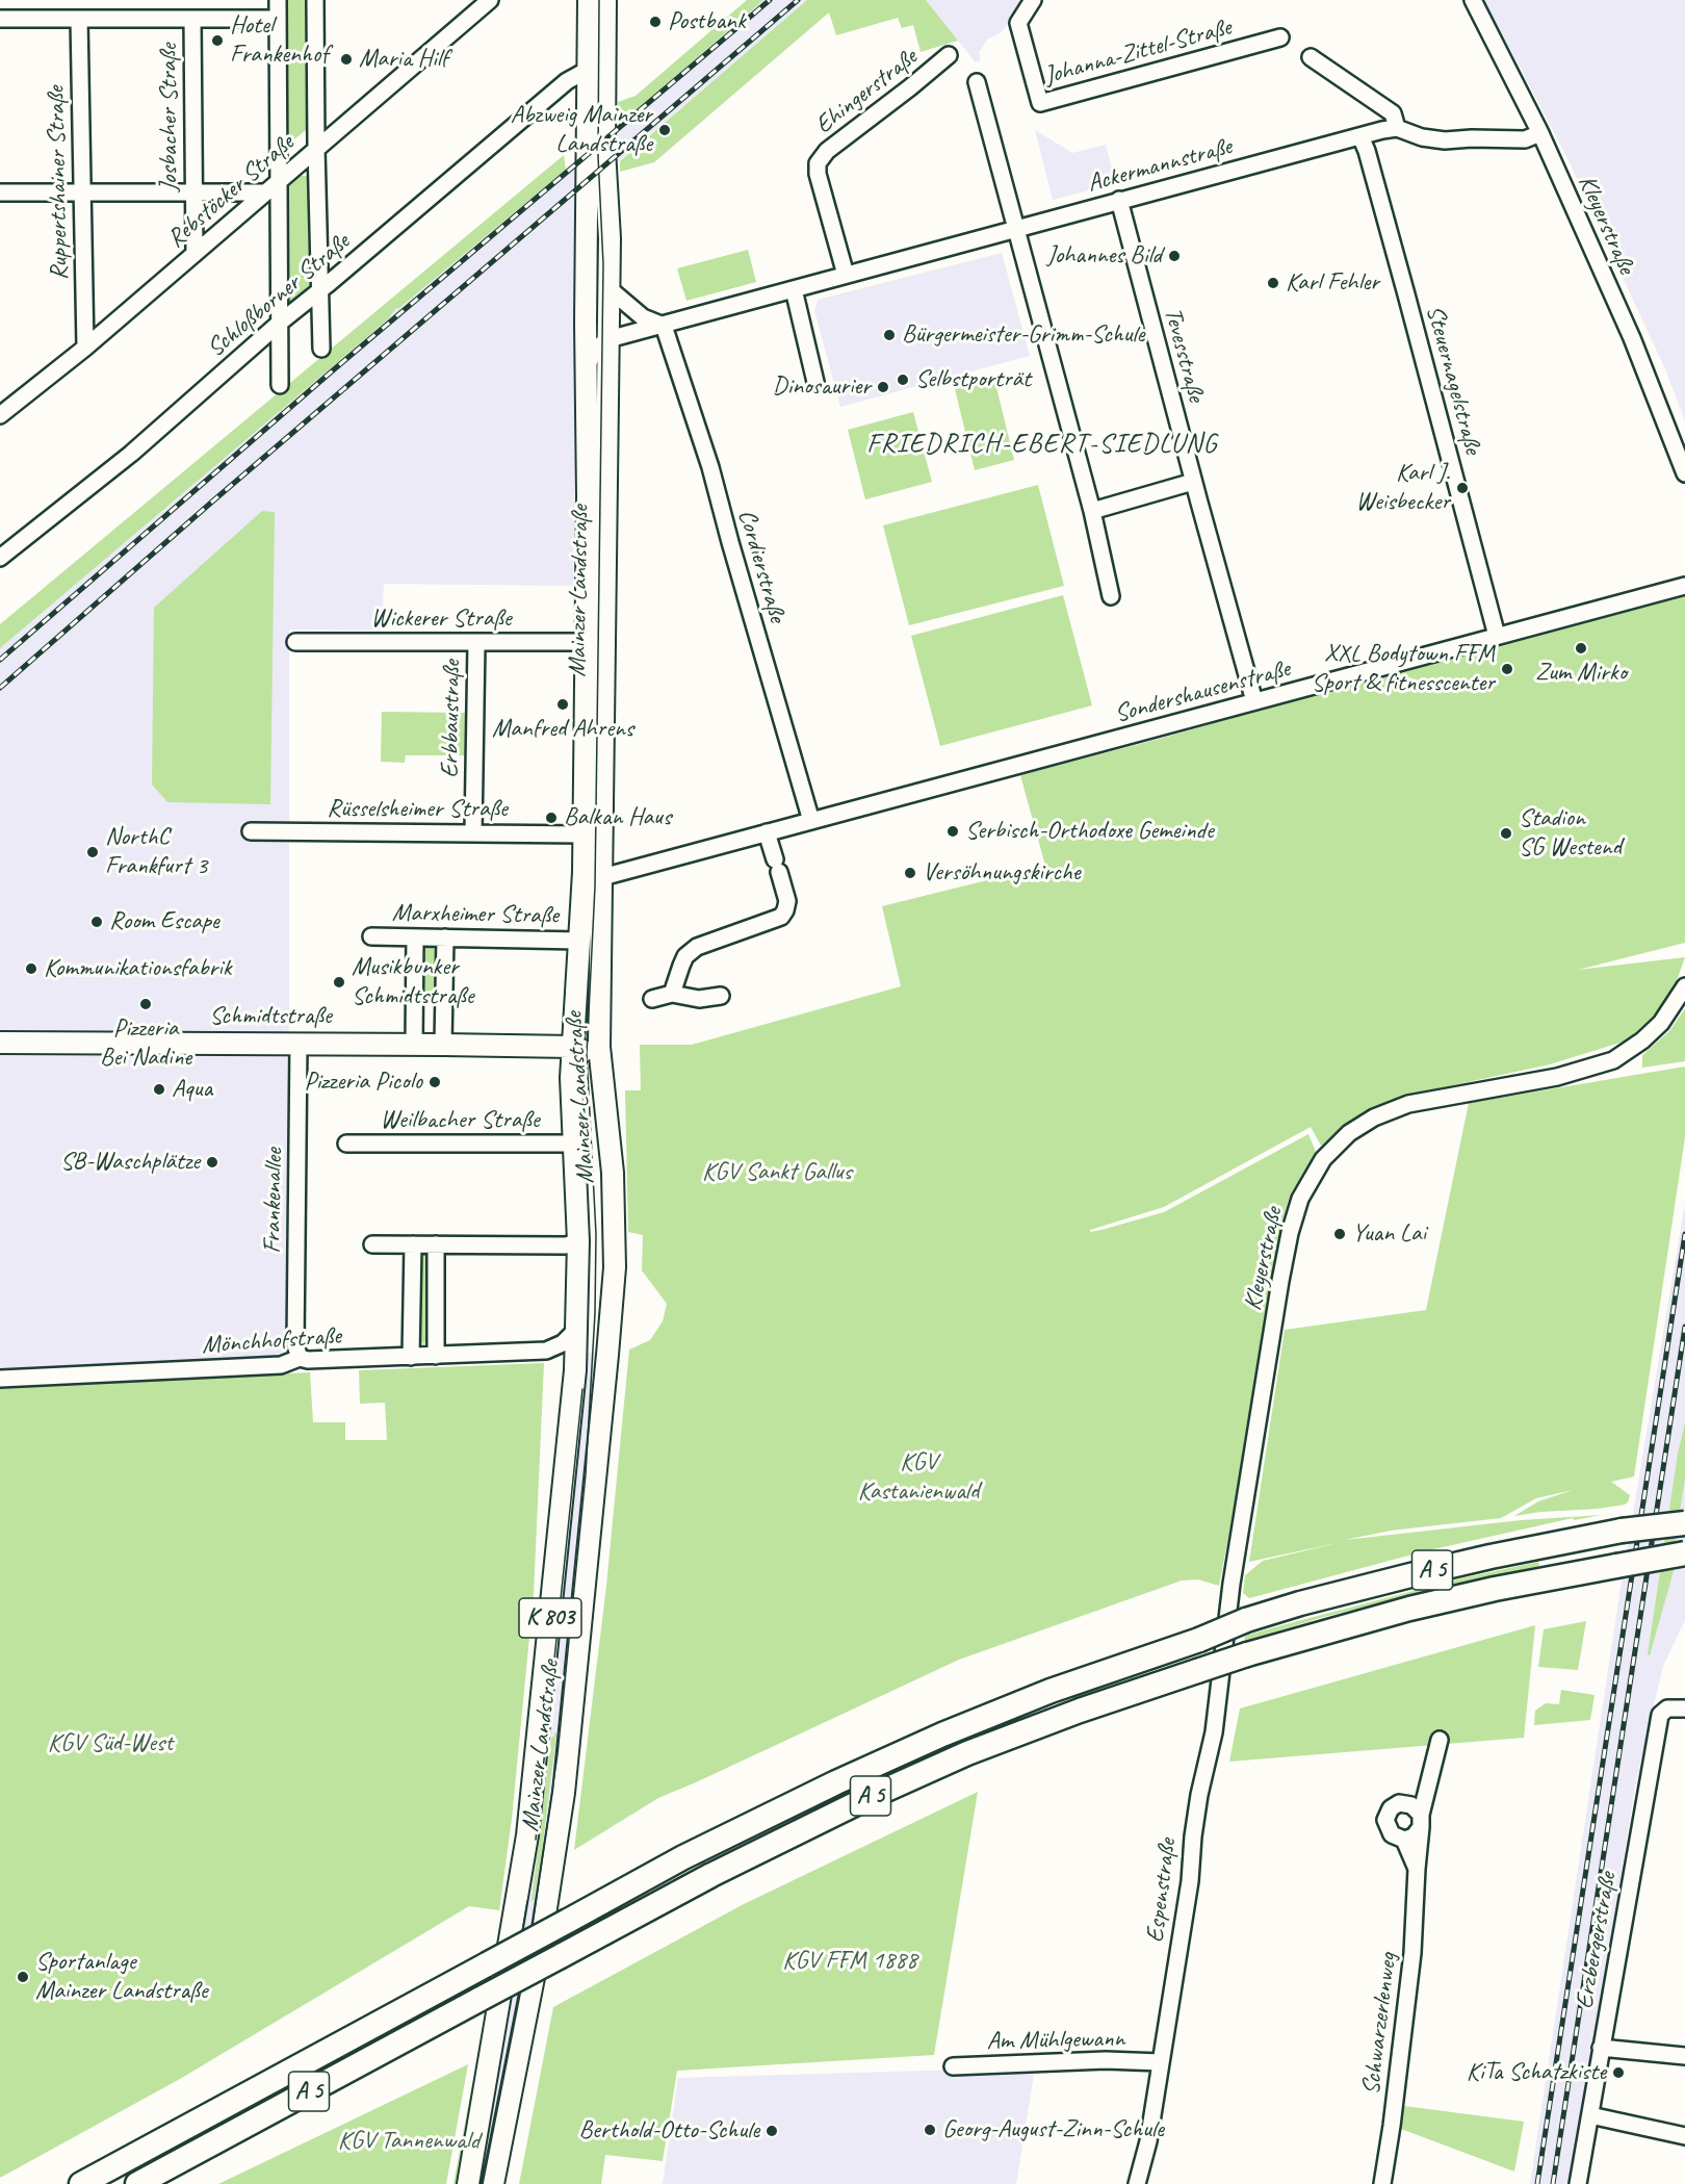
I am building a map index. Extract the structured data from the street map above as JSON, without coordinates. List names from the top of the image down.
{
  "streets": {
    "highway": ["A 5"],
    "main road": ["Mainzer Landstraße", "Schmidtstraße", "K 803"],
    "street": [
      "Johanna-Zittel-Straße",
      "Ehingerstraße",
      "Josbacher Straße",
      "Ackermannstraße",
      "Ruppertshainer Straße",
      "Rebstöcker Straße",
      "Kleyerstraße",
      "Schloßborner Straße",
      "Tevesstraße",
      "Steuernagelstraße",
      "Cordierstraße",
      "Wickerer Straße",
      "Sondershausenstraße",
      "Erbbaustraße",
      "Rüsselsheimer Straße",
      "Marxheimer Straße",
      "Weilbacher Straße",
      "Frankenallee",
      "Mönchhofstraße",
      "Espenstraße",
      "Erzbergerstraße",
      "Schwarzerlenweg",
      "Am Mühlgewann"
    ]
  },
  "crossings": [
    ["Ehingerstraße", "Ackermannstraße"],
    ["Josbacher Straße", "Rebstöcker Straße"],
    ["Ackermannstraße", "Tevesstraße"],
    ["Ackermannstraße", "Steuernagelstraße"],
    ["Ackermannstraße", "Cordierstraße"],
    ["Ackermannstraße", "Mainzer Landstraße"],
    ["Ruppertshainer Straße", "Rebstöcker Straße"],
    ["Kleyerstraße", "Espenstraße"],
    ["Schloßborner Straße", "Mainzer Landstraße"],
    ["Tevesstraße", "Sondershausenstraße"],
    ["Steuernagelstraße", "Sondershausenstraße"],
    ["Cordierstraße", "Sondershausenstraße"],
    ["Mainzer Landstraße", "Wickerer Straße"],
    ["Mainzer Landstraße", "Sondershausenstraße"],
    ["Mainzer Landstraße", "Rüsselsheimer Straße"],
    ["Mainzer Landstraße", "Marxheimer Straße"],
    ["Mainzer Landstraße", "Schmidtstraße"],
    ["Mainzer Landstraße", "Weilbacher Straße"],
    ["Mainzer Landstraße", "Mönchhofstraße"],
    ["Wickerer Straße", "Erbbaustraße"],
    ["Erbbaustraße", "Rüsselsheimer Straße"],
    ["Schmidtstraße", "Frankenallee"],
    ["Frankenallee", "Mönchhofstraße"],
    ["Espenstraße", "Am Mühlgewann"]
  ],
  "districts": ["FRIEDRICH-EBERT-SIEDLUNG"],
  "parks": [
    "KGV Sankt Gallus",
    "KGV Kastanienwald",
    "KGV Süd-West",
    "KGV FFM 1888",
    "KGV Tannenwald"
  ],
  "places": [
    "Postbank",
    "Hotel Frankenhof",
    "Maria Hilf",
    "Abzweig Mainzer Landstraße",
    "Johannes Bild",
    "Karl Fehler",
    "Bürgermeister-Grimm-Schule",
    "Selbstporträt",
    "Dinosaurier",
    "Karl J. Weisbecker",
    "Zum Mirko",
    "XXL Bodytown FFM Sport & fitnesscenter",
    "Manfred Ahrens",
    "Balkan Haus",
    "Serbisch-Orthodoxe Gemeinde",
    "Stadion SG Westend",
    "NorthC Frankfurt 3",
    "Versöhnungskirche",
    "Room Escape",
    "Kommunikationsfabrik",
    "Musikbunker Schmidtstraße",
    "Pizzeria Bei Nadine",
    "Pizzeria Picolo",
    "Aqua",
    "SB-Waschplätze",
    "Yuan Lai",
    "Sportanlage Mainzer Landstraße",
    "KiTa Schatzkiste",
    "Georg-August-Zinn-Schule",
    "Berthold-Otto-Schule"
  ]
}
